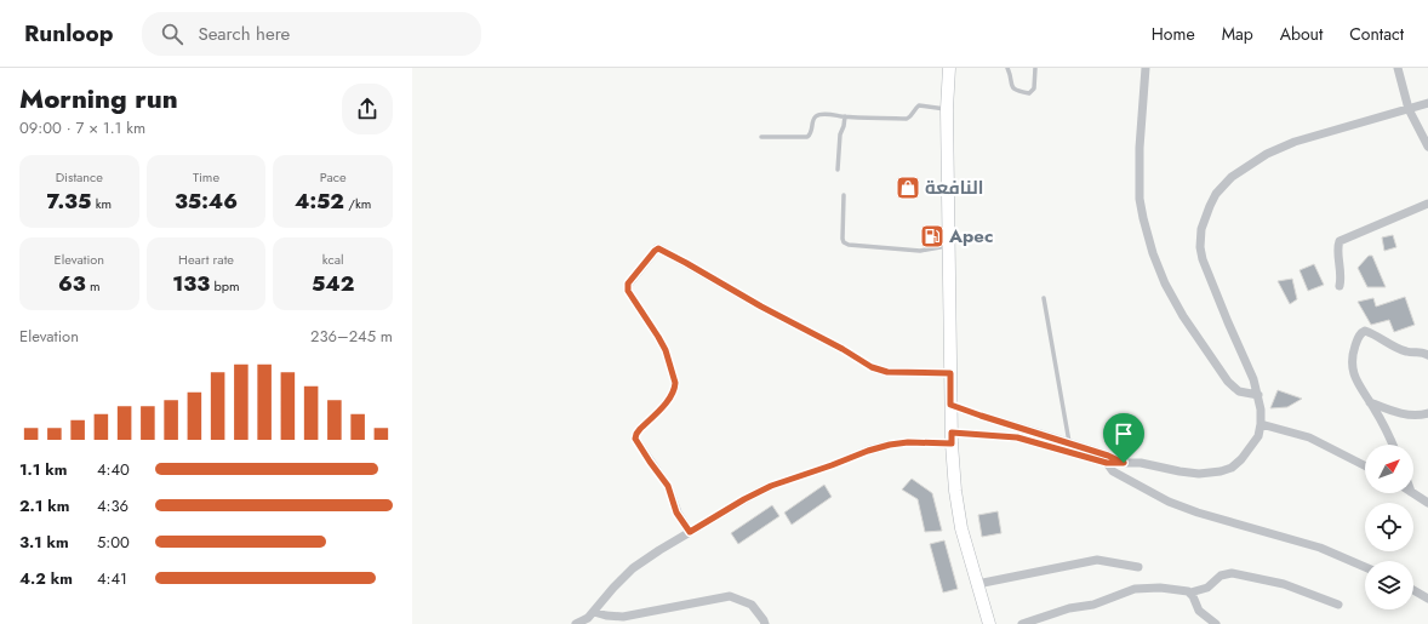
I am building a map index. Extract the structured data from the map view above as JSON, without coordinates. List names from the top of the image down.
{
  "places": {
    "shop": ["النافعة"],
    "fuel station": ["Apec"]
  },
  "north": "top right",
  "page": {
    "header": "Runloop",
    "search": "Search here",
    "nav": [
      "Home",
      "Map",
      "About",
      "Contact"
    ],
    "heading": ["Morning run", "09:00 · 7 × 1.1 km"],
    "stats": [
      ["Distance", "7.35 km"],
      ["Time", "35:46"],
      ["Pace", "4:52 /km"],
      ["Elevation", "63 m"],
      ["Heart rate", "133 bpm"],
      ["kcal", "542"]
    ],
    "chart": ["Elevation", "236–245 m"],
    "list": [
      {
        "name": "1.1 km",
        "note": "4:40"
      },
      {
        "name": "2.1 km",
        "note": "4:36"
      },
      {
        "name": "3.1 km",
        "note": "5:00"
      },
      {
        "name": "4.2 km",
        "note": "4:41"
      }
    ]
  }
}
